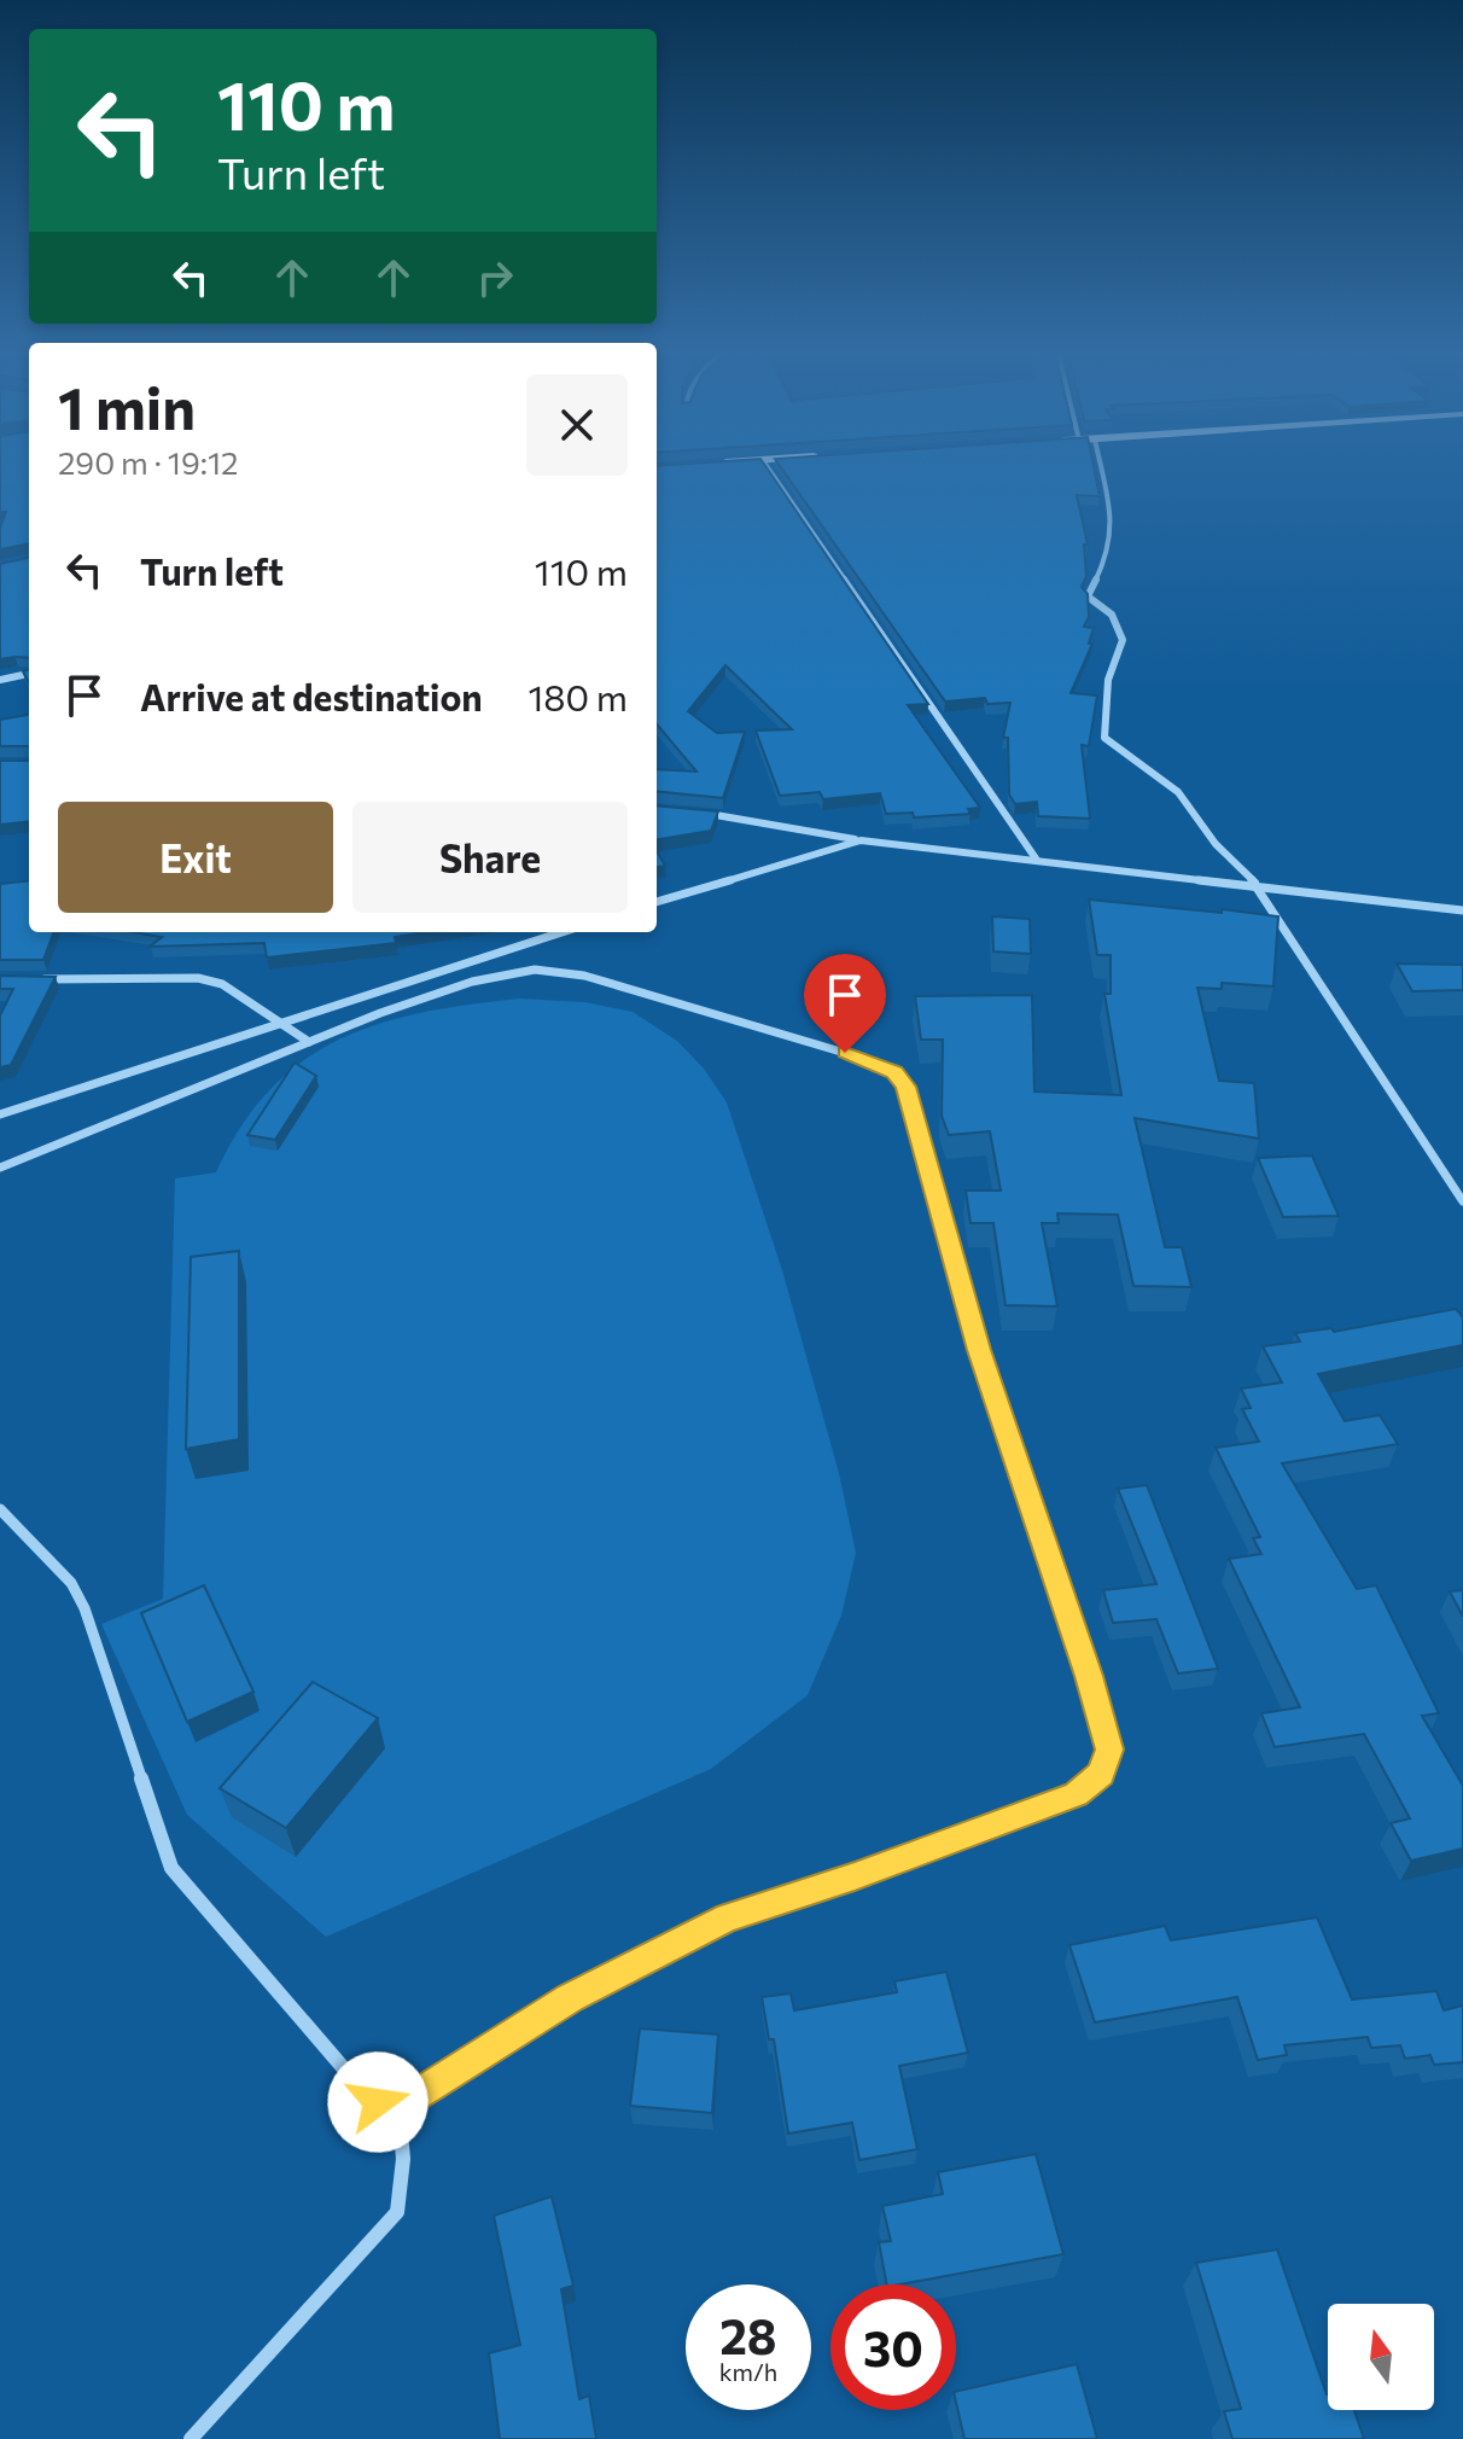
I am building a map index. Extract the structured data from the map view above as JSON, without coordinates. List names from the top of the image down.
{
  "north": "top",
  "page": {
    "turn": ["110 m", "Turn left"],
    "heading": ["1 min", "290 m · 19:12"],
    "list": [
      {
        "name": "Turn left",
        "value": "110 m"
      },
      {
        "name": "Arrive at destination",
        "value": "180 m"
      }
    ],
    "buttons": ["Exit", "Share"],
    "speed": "28 km/h",
    "limit": "30"
  }
}
